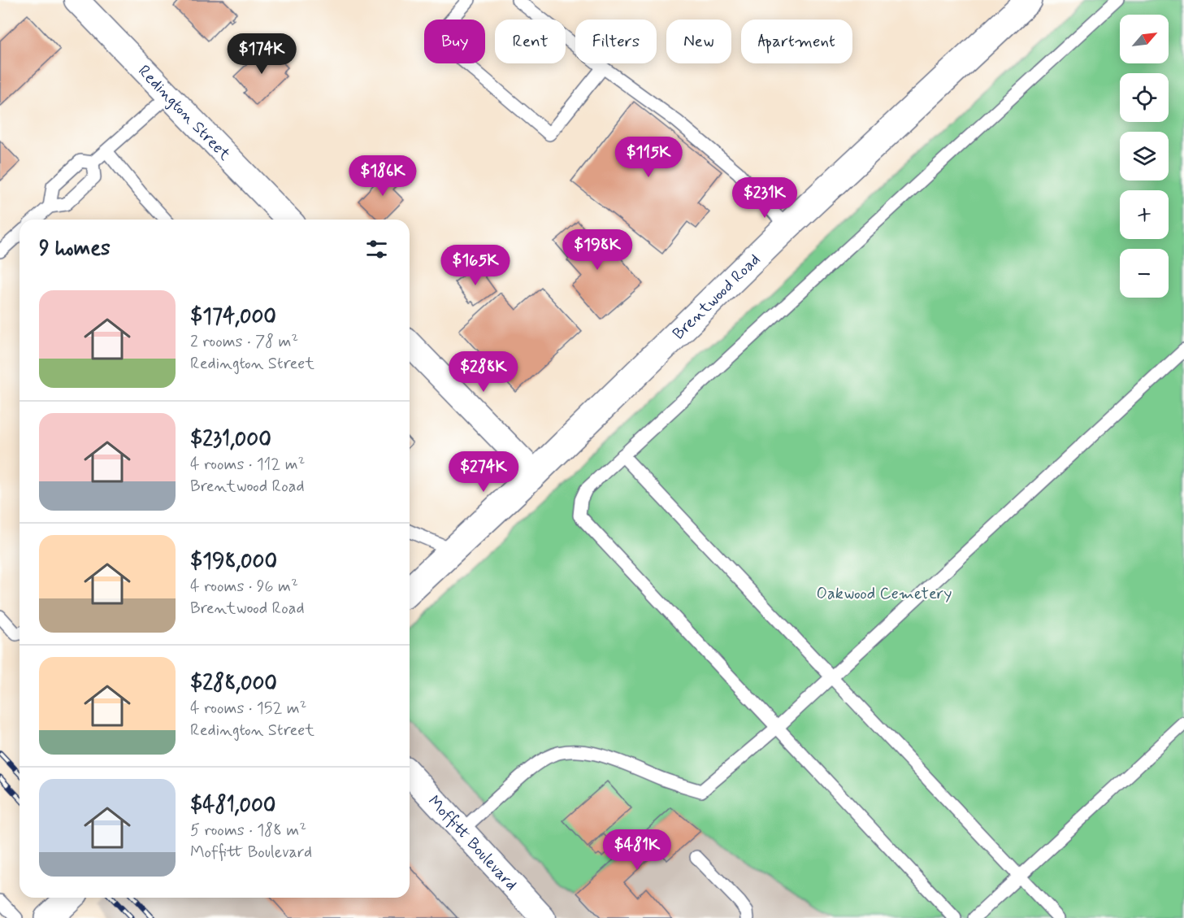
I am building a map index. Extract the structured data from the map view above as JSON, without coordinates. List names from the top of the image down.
{
  "streets": {
    "street": ["Redington Street", "Brentwood Road", "Moffitt Boulevard"]
  },
  "parks": ["Oakwood Cemetery"],
  "north": "top right",
  "page": {
    "map_buttons": ["+", "−"],
    "chip": [
      "Buy",
      "Rent",
      "Filters",
      "New",
      "Apartment"
    ],
    "price": [
      "$174K",
      "$115K",
      "$186K",
      "$231K",
      "$198K",
      "$165K",
      "$288K",
      "$274K",
      "$481K"
    ],
    "heading": "9 homes",
    "list": [
      {
        "name": "$174,000",
        "note": "2 rooms · 78 m² · Redington Street"
      },
      {
        "name": "$231,000",
        "note": "4 rooms · 112 m² · Brentwood Road"
      },
      {
        "name": "$198,000",
        "note": "4 rooms · 96 m² · Brentwood Road"
      },
      {
        "name": "$288,000",
        "note": "4 rooms · 152 m² · Redington Street"
      },
      {
        "name": "$481,000",
        "note": "5 rooms · 188 m² · Moffitt Boulevard"
      }
    ]
  }
}
